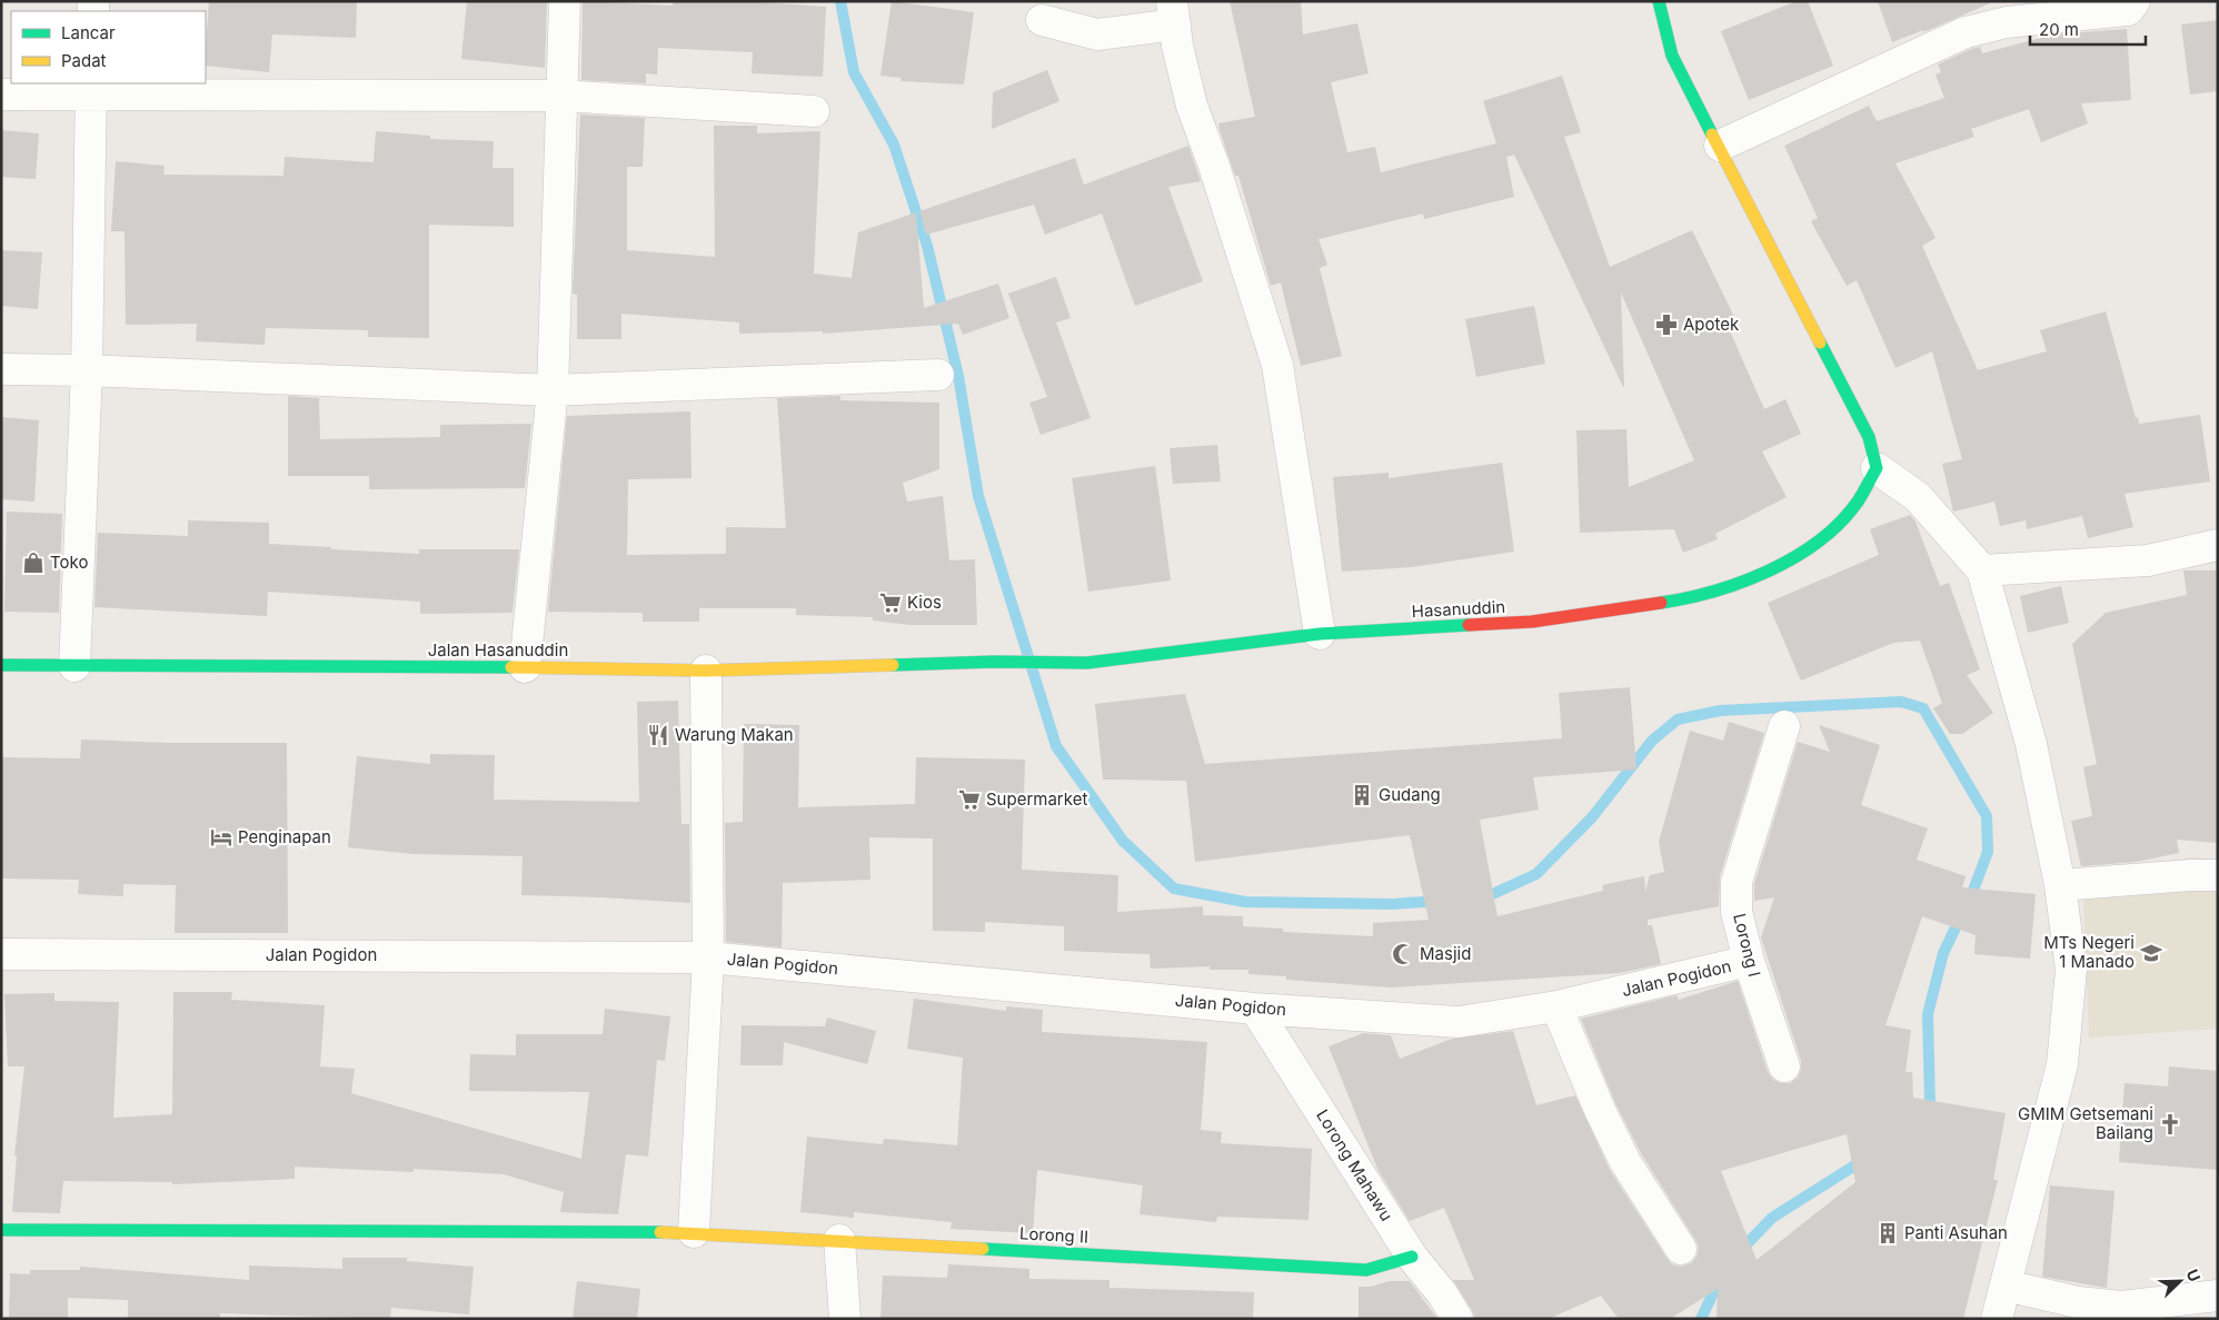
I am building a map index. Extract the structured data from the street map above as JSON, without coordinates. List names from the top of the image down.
{
  "streets": {
    "main road": ["Hasanuddin", "Jalan Hasanuddin", "Lorong II"],
    "street": ["Lorong I", "Jalan Pogidon", "Lorong Mahawu"]
  },
  "crossings": [
    ["Hasanuddin", "Jalan Hasanuddin"],
    ["Jalan Hasanuddin", "Jalan Pogidon"],
    ["Lorong I", "Jalan Pogidon"],
    ["Jalan Pogidon", "Lorong Mahawu"],
    ["Lorong Mahawu", "Lorong II"]
  ],
  "places": {
    "pharmacy": ["Apotek"],
    "shop": ["Toko"],
    "supermarket": ["Kios", "Supermarket"],
    "restaurant": ["Warung Makan"],
    "building": ["Gudang", "Panti Asuhan"],
    "hotel": ["Penginapan"],
    "school or university": ["MTs Negeri 1 Manado"],
    "mosque": ["Masjid"],
    "church": ["GMIM Getsemani Bailang"]
  },
  "legend": ["Lancar", "Padat"],
  "scale_bar": "20 m",
  "north": "top right"
}
